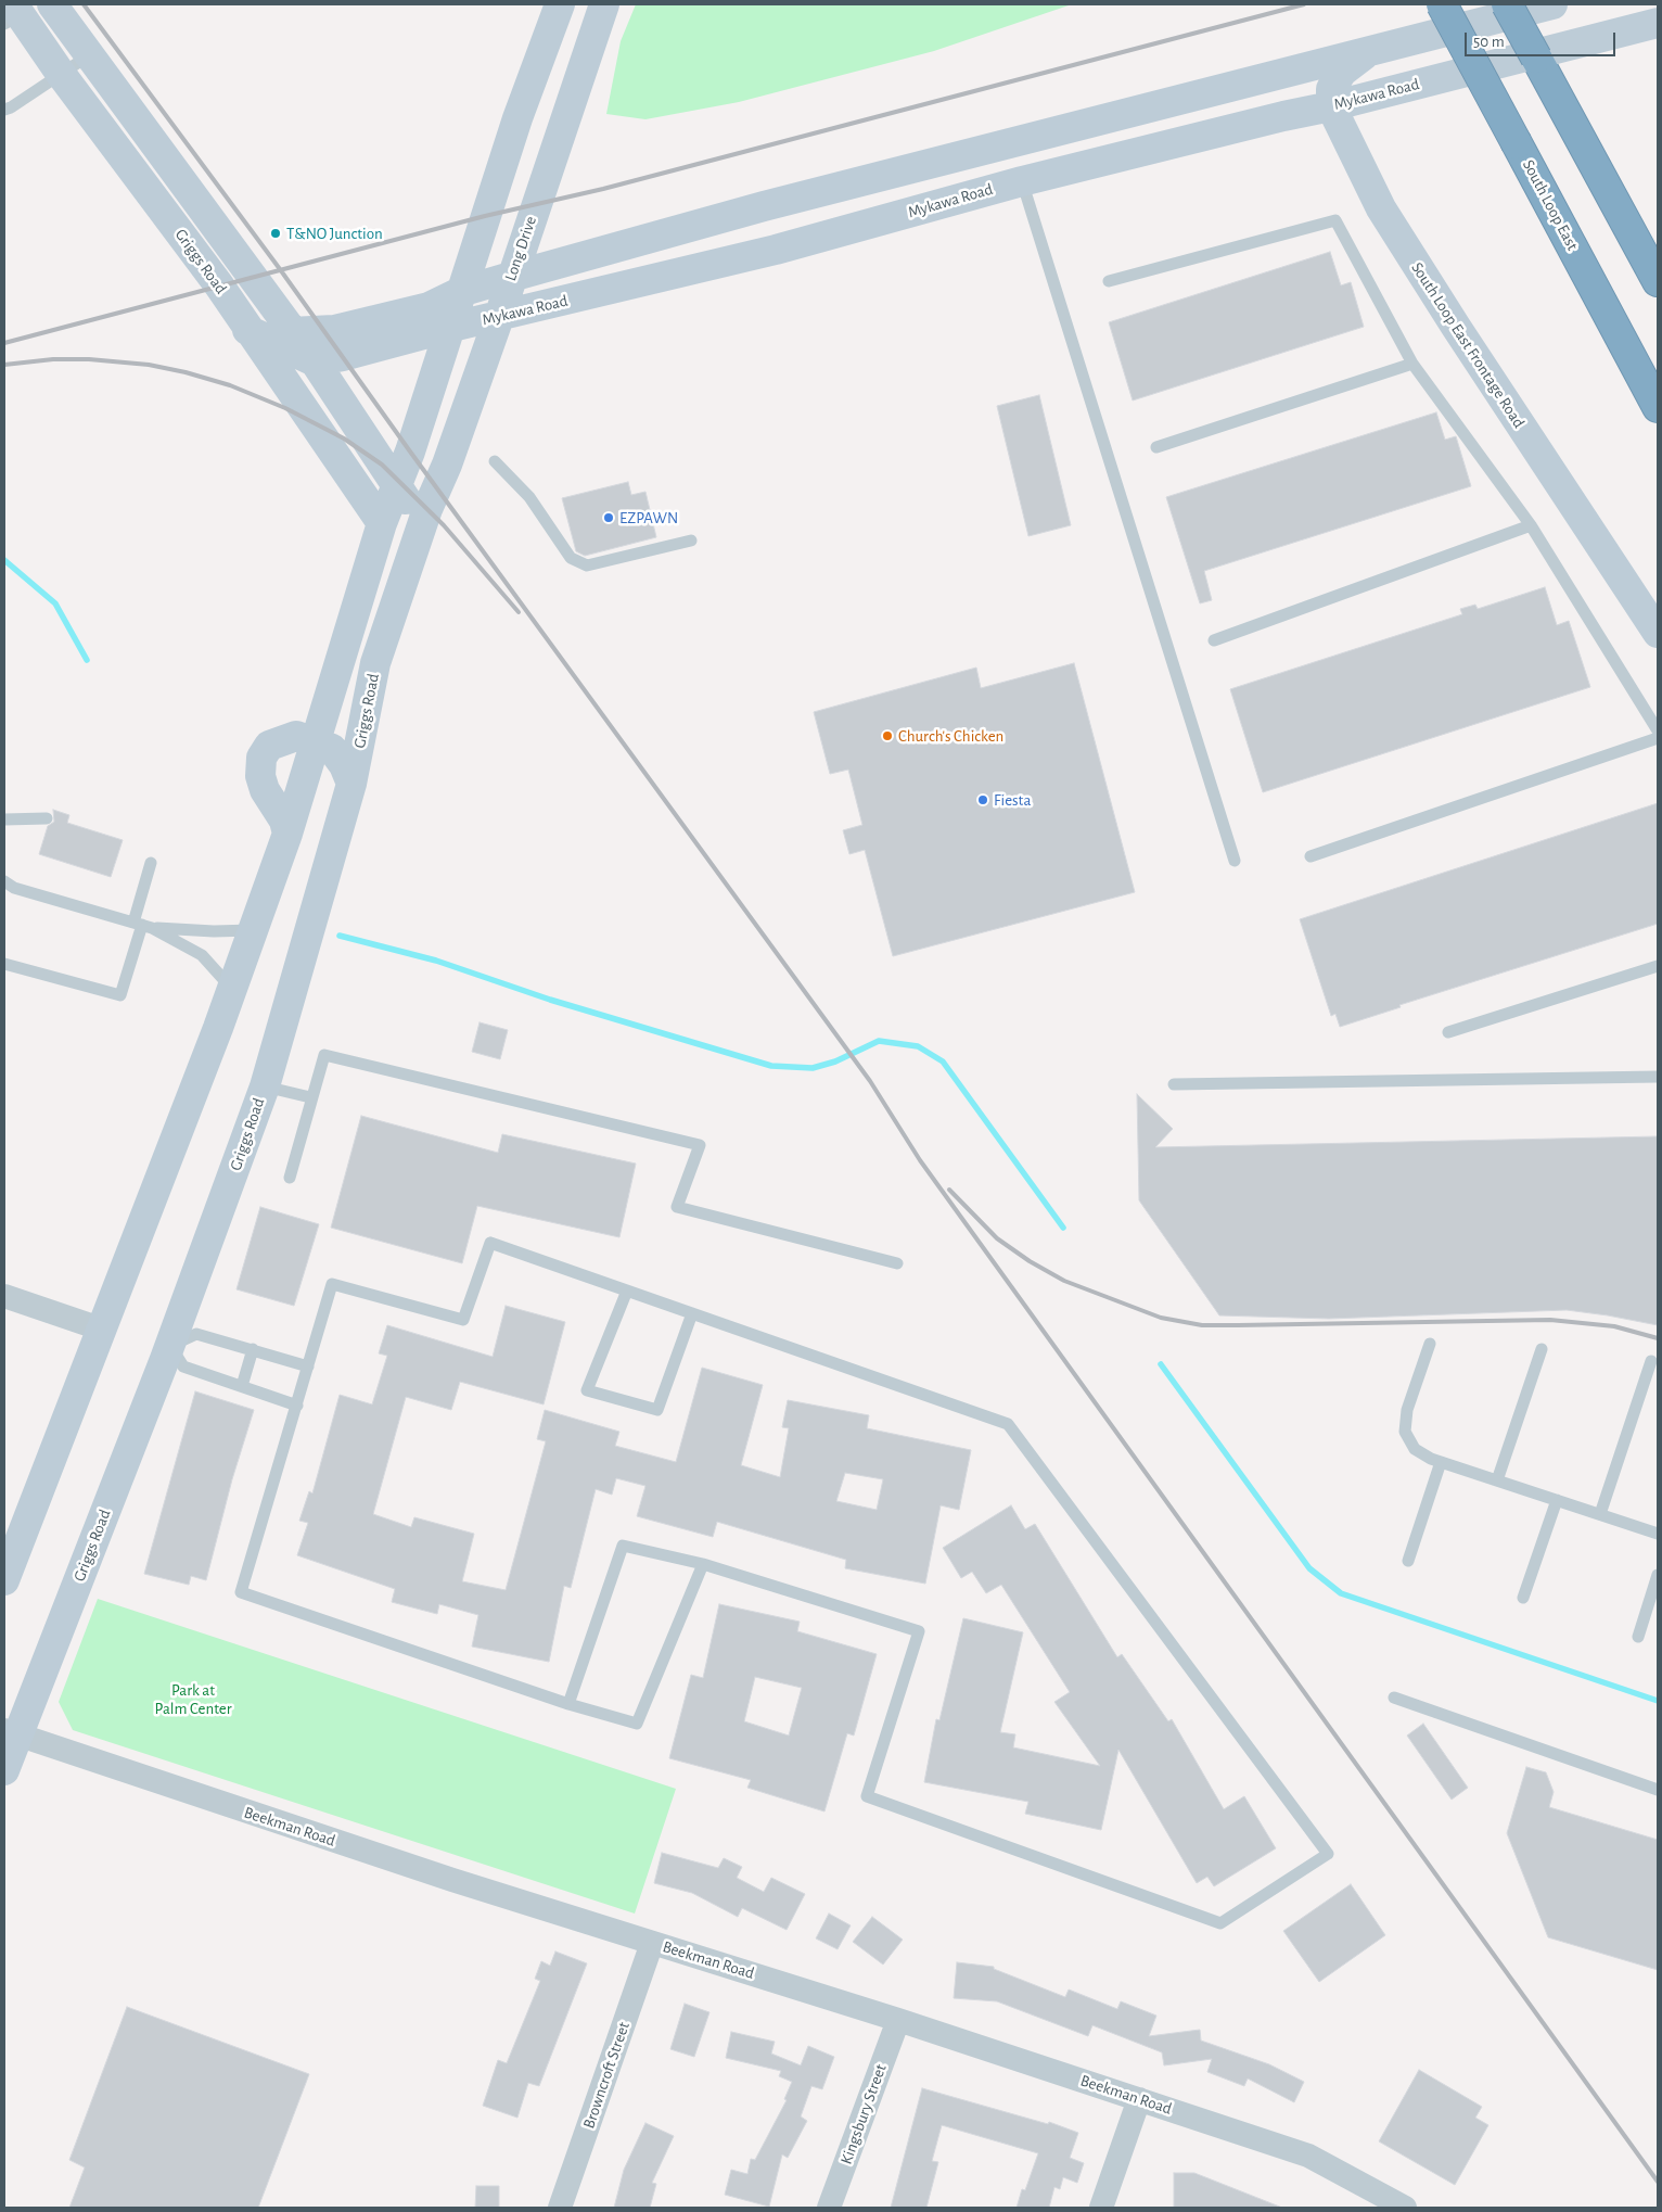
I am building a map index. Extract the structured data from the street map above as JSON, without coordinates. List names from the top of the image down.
{
  "streets": {
    "highway": ["South Loop East"],
    "main road": [
      "Mykawa Road",
      "Long Drive",
      "Griggs Road",
      "South Loop East Frontage Road"
    ],
    "street": ["Beekman Road", "Browncroft Street", "Kingsbury Street"]
  },
  "crossings": [
    ["Mykawa Road", "Long Drive"],
    ["Mykawa Road", "Griggs Road"],
    ["Mykawa Road", "South Loop East Frontage Road"],
    ["Long Drive", "Griggs Road"],
    ["Griggs Road", "Beekman Road"],
    ["Beekman Road", "Browncroft Street"],
    ["Beekman Road", "Kingsbury Street"]
  ],
  "parks": ["Park at Palm Center"],
  "places": [
    "T&NO Junction",
    "EZPAWN",
    "Church's Chicken",
    "Fiesta"
  ],
  "scale_bar": "50 m"
}
